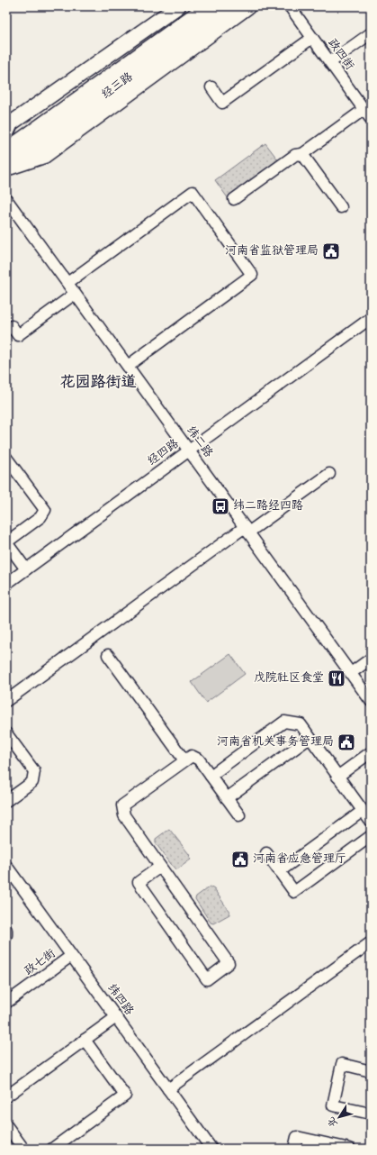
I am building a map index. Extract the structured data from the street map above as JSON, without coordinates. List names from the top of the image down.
{
  "streets": {
    "main road": ["经三路"],
    "street": [
      "政四街",
      "纬二路",
      "经四路",
      "政七街",
      "纬四路"
    ]
  },
  "crossings": [
    ["纬二路", "经四路"],
    ["政七街", "纬四路"]
  ],
  "districts": ["花园路街道"],
  "places": {
    "public building": ["河南省监狱管理局", "河南省机关事务管理局", "河南省应急管理厅"],
    "bus stop": ["纬二路经四路"],
    "restaurant": ["戊院社区食堂"]
  },
  "north": "bottom left"
}
